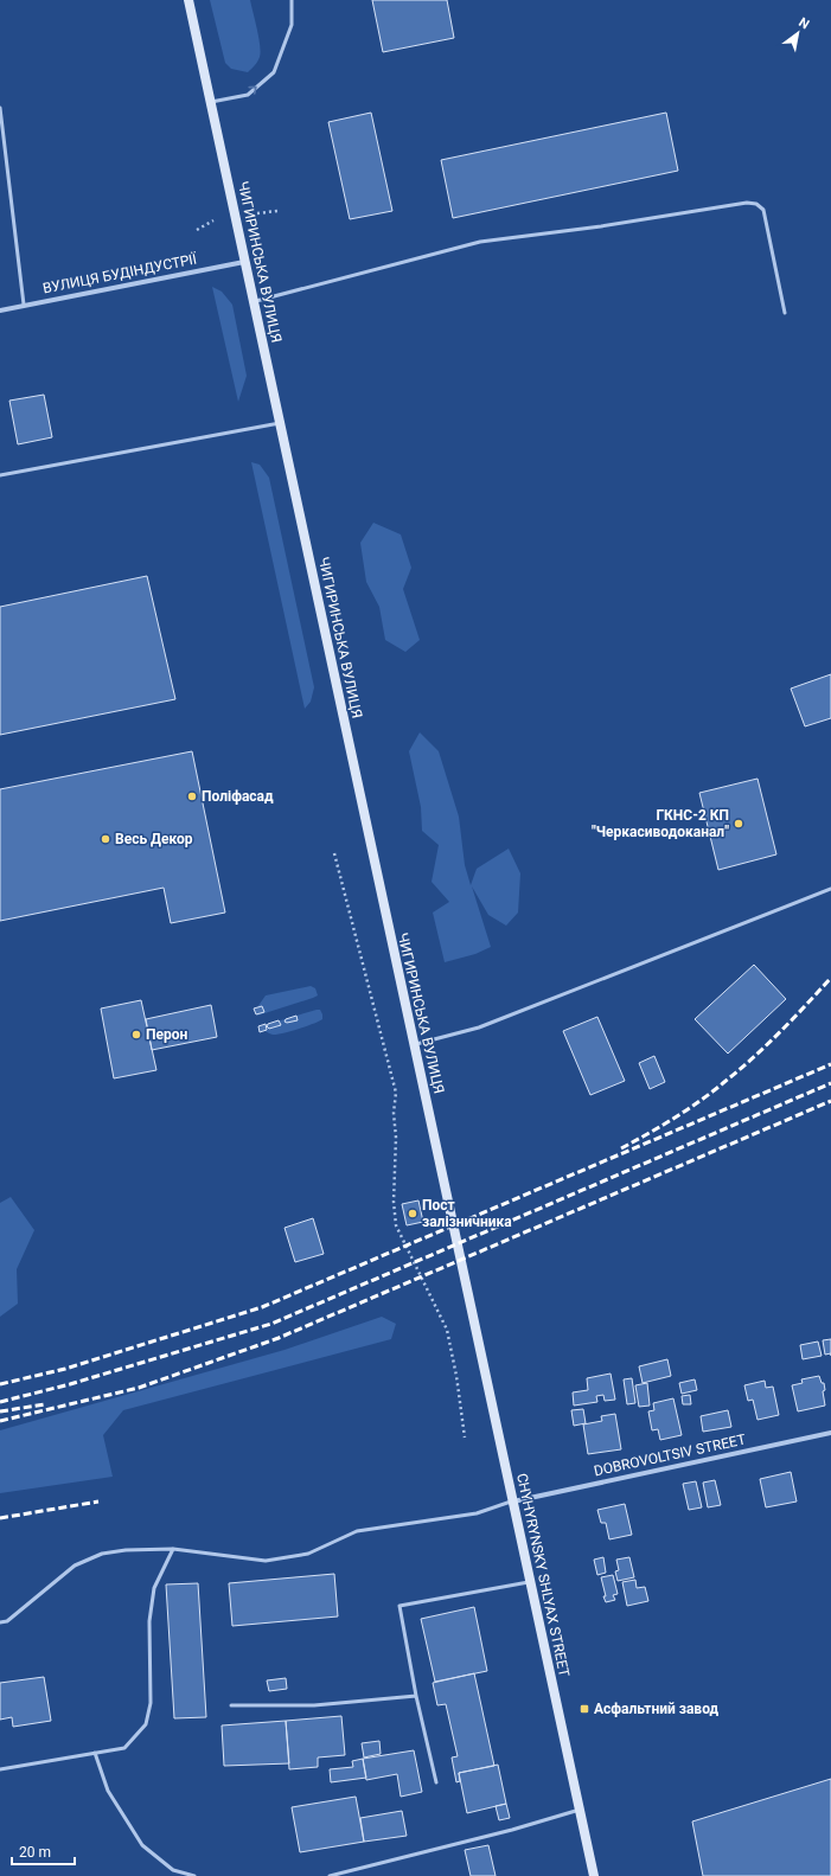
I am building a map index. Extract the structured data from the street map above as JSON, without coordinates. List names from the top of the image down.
{
  "streets": {
    "main road": ["ЧИГИРИНСЬКА ВУЛИЦЯ", "CHYHYRYNSKY SHLYAX STREET"],
    "street": ["ВУЛИЦЯ БУДІНДУСТРІЇ", "DOBROVOLTSIV STREET"]
  },
  "crossings": [
    ["ЧИГИРИНСЬКА ВУЛИЦЯ", "ВУЛИЦЯ БУДІНДУСТРІЇ"],
    ["ЧИГИРИНСЬКА ВУЛИЦЯ", "CHYHYRYNSKY SHLYAX STREET"],
    ["DOBROVOLTSIV STREET", "CHYHYRYNSKY SHLYAX STREET"]
  ],
  "places": {
    "other": [
      "Поліфасад",
      "ГКНС-2 КП \"Черкасиводоканал\"",
      "Весь Декор",
      "Перон",
      "Пост залізничника"
    ],
    "transit": ["Асфальтний завод"]
  },
  "scale_bar": "20 m",
  "north": "top right"
}
